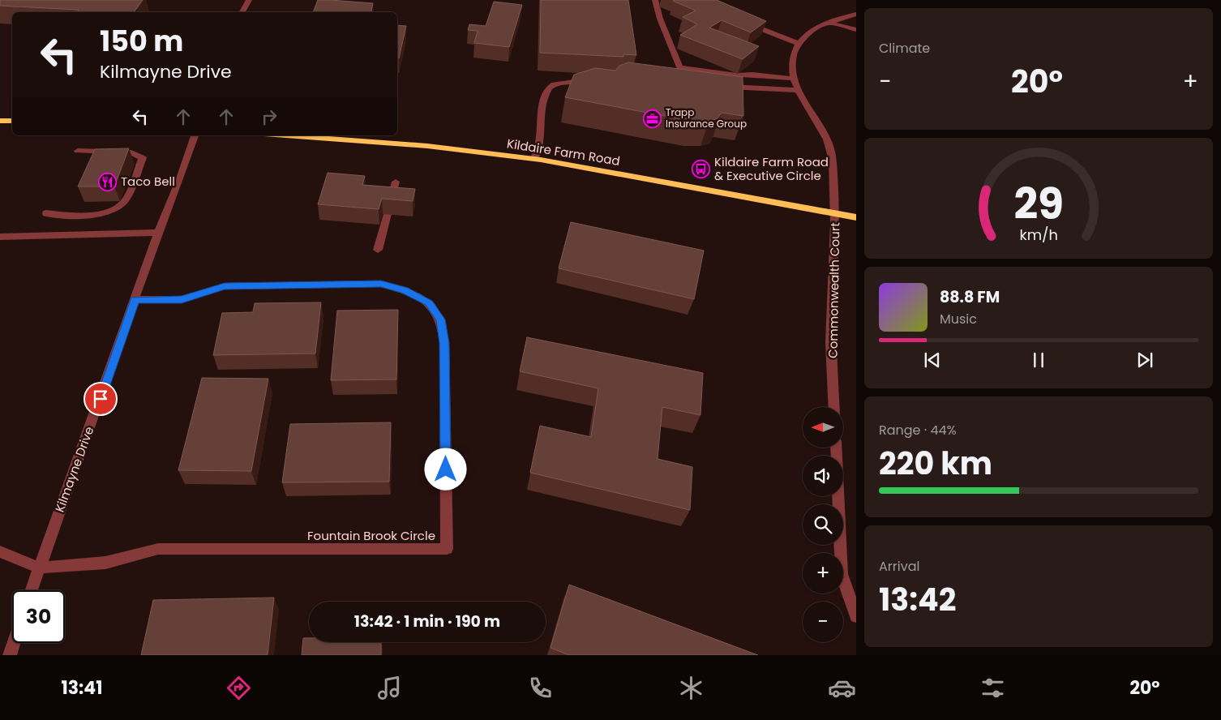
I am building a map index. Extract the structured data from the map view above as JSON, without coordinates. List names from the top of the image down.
{
  "streets": {
    "main road": ["Kildaire Farm Road"],
    "street": ["Commonwealth Court", "Kilmayne Drive", "Fountain Brook Circle"]
  },
  "crossings": [
    ["Kildaire Farm Road", "Commonwealth Court"],
    ["Kilmayne Drive", "Fountain Brook Circle"]
  ],
  "places": {
    "office": ["Trapp Insurance Group"],
    "bus stop": ["Kildaire Farm Road & Executive Circle"],
    "restaurant": ["Taco Bell"]
  },
  "north": "left",
  "page": {
    "tile": [
      "Climate",
      ["Range · 44%", "220 km"],
      ["Arrival", "13:42"]
    ],
    "turn": ["150 m", "Kilmayne Drive"],
    "heat": ["−", "20°", "+"],
    "song": ["88.8 FM", "Music"],
    "map_buttons": ["+", "−"],
    "limit": "30",
    "trip": "13:42 · 1 min · 190 m",
    "tabs": ["13:41", "20°"],
    "gauge": ["29", "km/h"]
  }
}
